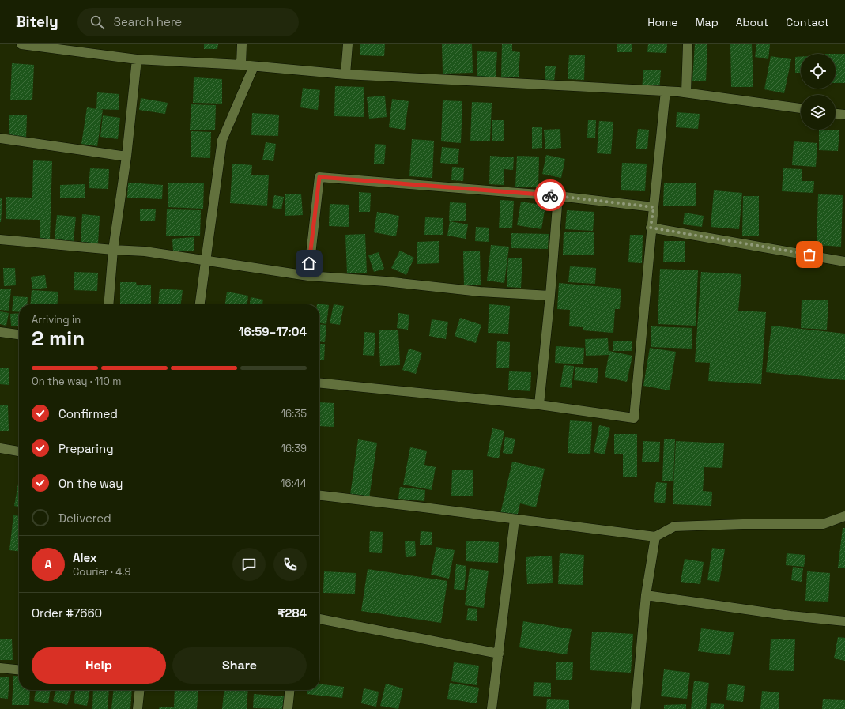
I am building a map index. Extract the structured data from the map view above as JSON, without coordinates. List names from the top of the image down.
{
  "page": {
    "header": "Bitely",
    "search": "Search here",
    "nav": [
      "Home",
      "Map",
      "About",
      "Contact"
    ],
    "heading": ["2 min", "Arriving in", "16:59–17:04"],
    "panel": [
      "Alex",
      "Courier · 4.9",
      "Order #7660",
      "₹284"
    ],
    "bar": "On the way · 110 m",
    "list": [
      ["Confirmed", "16:35"],
      ["Preparing", "16:39"],
      ["On the way", "16:44"],
      "Delivered"
    ],
    "round": "A",
    "buttons": ["Help", "Share"]
  }
}
